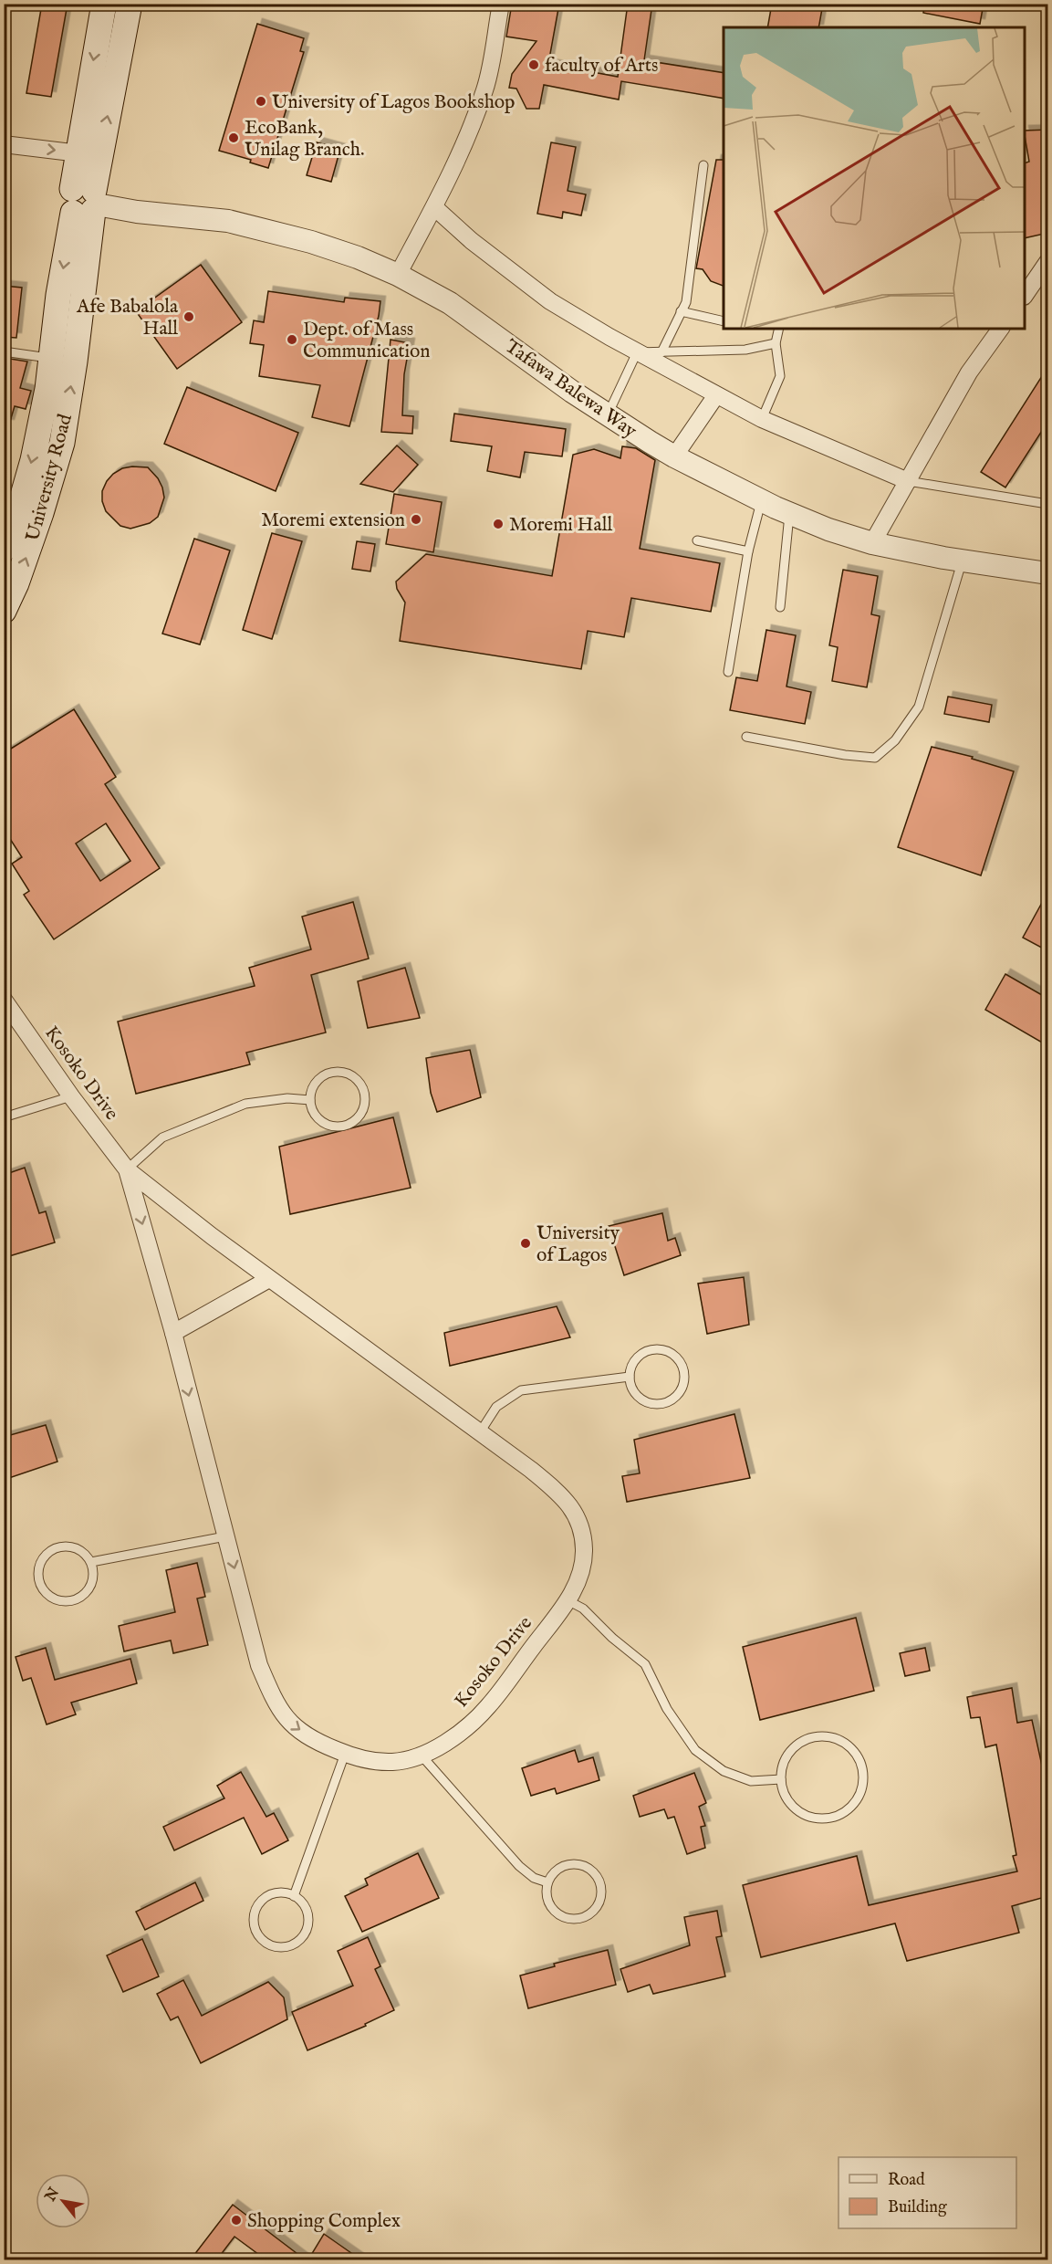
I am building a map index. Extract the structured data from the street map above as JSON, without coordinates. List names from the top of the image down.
{
  "streets": {
    "main road": ["University Road"],
    "street": ["Tafawa Balewa Way", "Kosoko Drive"]
  },
  "crossings": [
    ["Tafawa Balewa Way", "University Road"]
  ],
  "places": [
    "faculty of Arts",
    "University of Lagos Bookshop",
    "EcoBank, Unilag Branch.",
    "Afe Babalola Hall",
    "Dept. of Mass Communication",
    "Moremi extension",
    "Moremi Hall",
    "University of Lagos",
    "Shopping Complex"
  ],
  "legend": ["Road", "Building"],
  "north": "top left"
}
